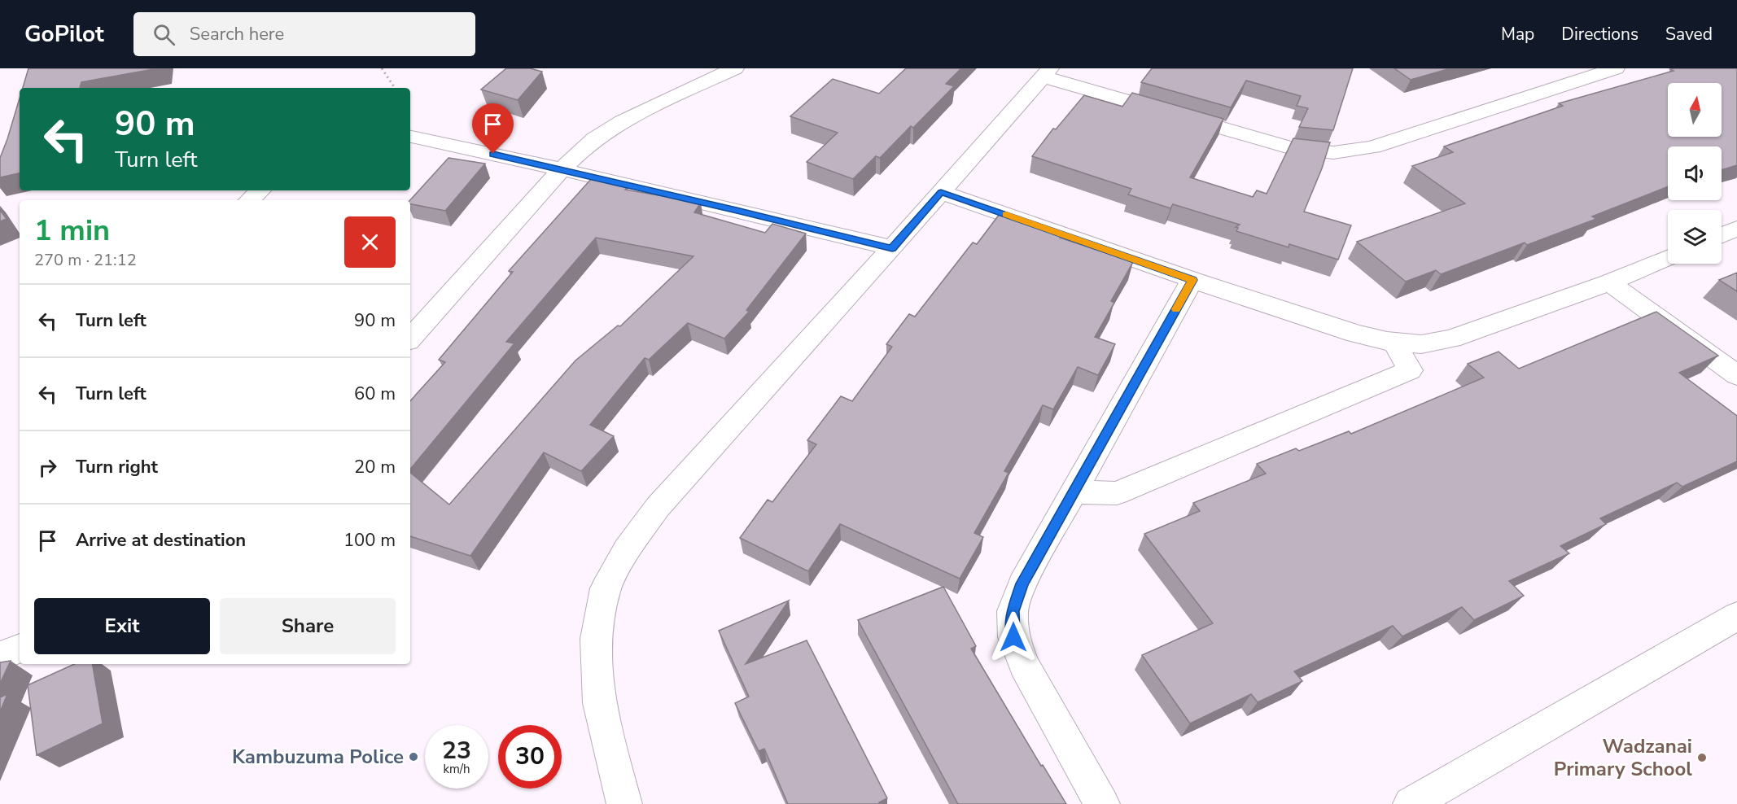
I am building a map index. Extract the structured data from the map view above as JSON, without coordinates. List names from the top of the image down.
{
  "places": ["Kambuzuma Police", "Wadzanai Primary School"],
  "north": "top",
  "page": {
    "header": "GoPilot",
    "search": "Search here",
    "nav": ["Map", "Directions", "Saved"],
    "turn": ["90 m", "Turn left"],
    "heading": ["1 min", "270 m · 21:12"],
    "list": [
      {
        "name": "Turn left",
        "value": "90 m"
      },
      {
        "name": "Turn left",
        "value": "60 m"
      },
      {
        "name": "Turn right",
        "value": "20 m"
      },
      {
        "name": "Arrive at destination",
        "value": "100 m"
      }
    ],
    "buttons": ["Exit", "Share"],
    "speed": "23 km/h",
    "limit": "30"
  }
}
